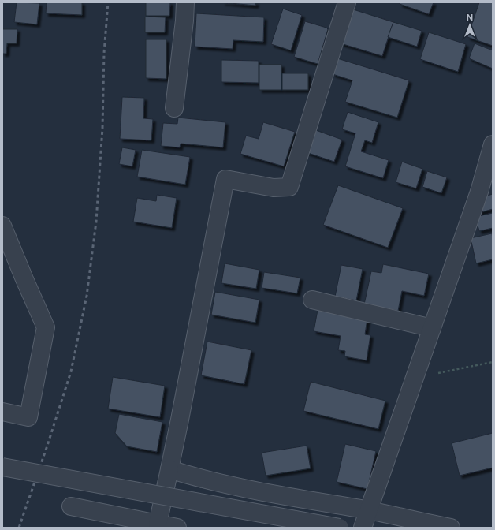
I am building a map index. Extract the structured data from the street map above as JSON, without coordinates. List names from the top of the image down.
{
  "north": "top"
}
